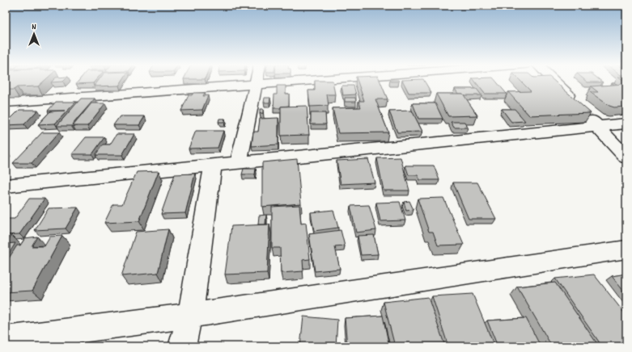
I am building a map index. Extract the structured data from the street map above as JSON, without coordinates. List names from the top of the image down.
{
  "north": "top"
}
